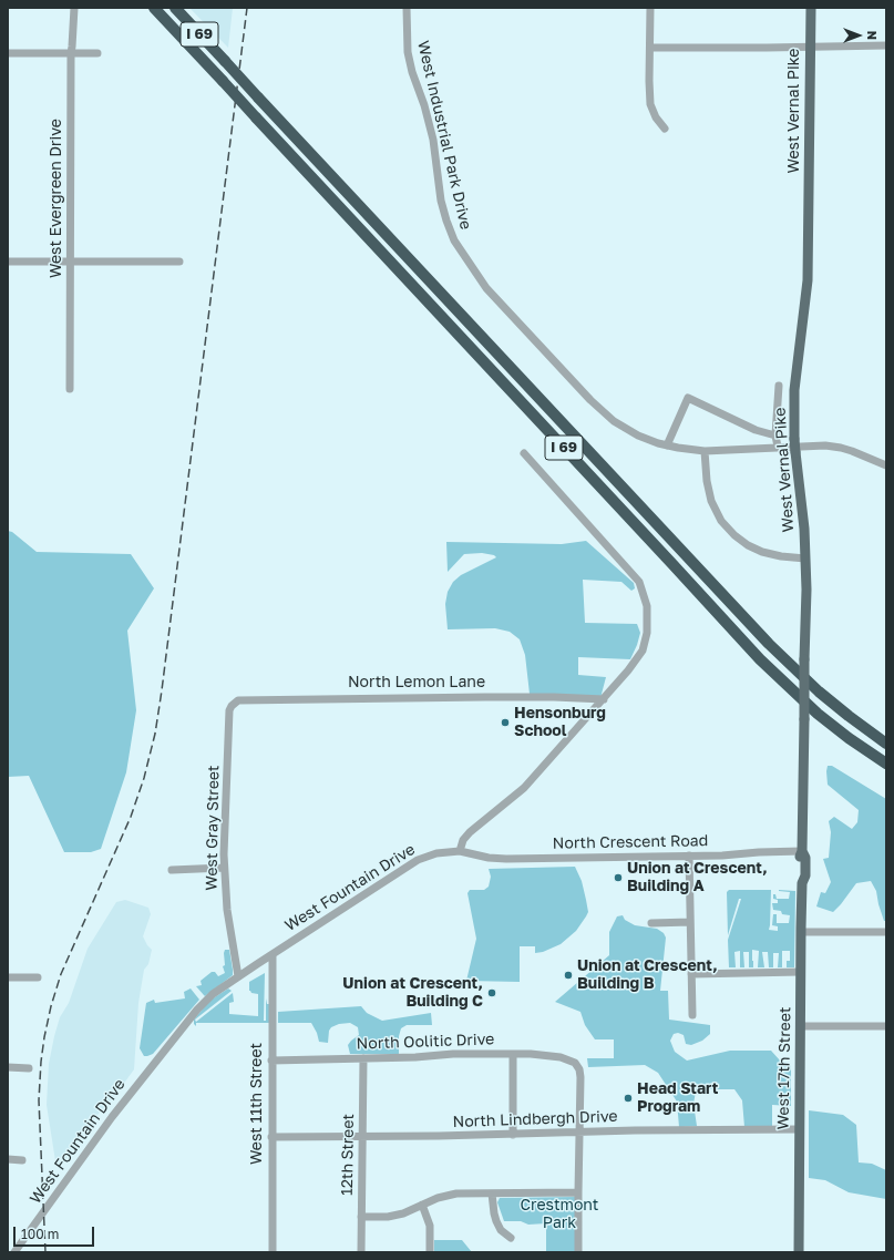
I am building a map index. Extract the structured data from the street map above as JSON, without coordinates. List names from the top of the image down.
{
  "streets": {
    "highway": ["I 69"],
    "main road": ["West Vernal Pike", "West 17th Street"],
    "street": [
      "West Industrial Park Drive",
      "West Evergreen Drive",
      "North Lemon Lane",
      "West Gray Street",
      "North Crescent Road",
      "West Fountain Drive",
      "North Oolitic Drive",
      "West 11th Street",
      "North Lindbergh Drive",
      "12th Street"
    ]
  },
  "crossings": [
    ["West Vernal Pike", "North Crescent Road"],
    ["West Vernal Pike", "West 17th Street"],
    ["North Lemon Lane", "West Gray Street"],
    ["West Gray Street", "West Fountain Drive"],
    ["North Crescent Road", "West Fountain Drive"],
    ["North Crescent Road", "West 17th Street"],
    ["West Fountain Drive", "West 11th Street"],
    ["North Oolitic Drive", "West 11th Street"],
    ["North Oolitic Drive", "North Lindbergh Drive"],
    ["North Oolitic Drive", "12th Street"],
    ["West 17th Street", "North Lindbergh Drive"],
    ["West 11th Street", "North Lindbergh Drive"],
    ["North Lindbergh Drive", "12th Street"]
  ],
  "parks": ["Crestmont Park"],
  "places": [
    "Hensonburg School",
    "Union at Crescent, Building A",
    "Union at Crescent, Building B",
    "Union at Crescent, Building C",
    "Head Start Program"
  ],
  "scale_bar": "100 m",
  "north": "right"
}
